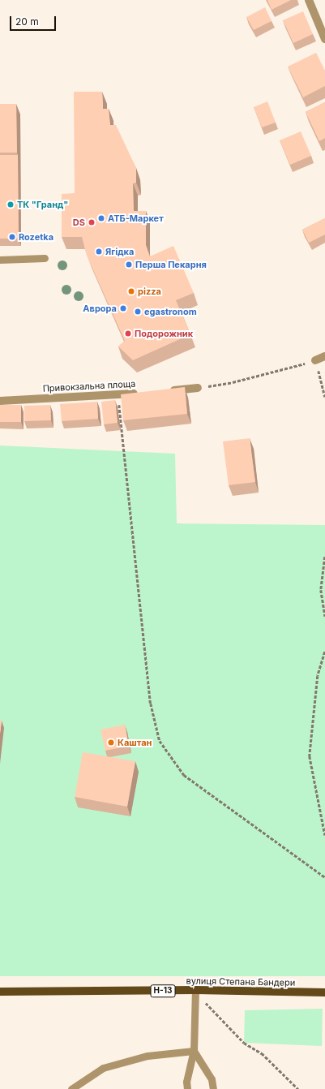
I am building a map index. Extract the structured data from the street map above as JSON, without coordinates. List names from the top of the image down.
{
  "streets": {
    "main road": ["вулиця Степана Бандери", "Н-13"],
    "street": ["Привокзальна площа"]
  },
  "places": [
    "ТК \"Гранд\"",
    "АТБ-Маркет",
    "DS",
    "Rozetka",
    "Ягідка",
    "Перша Пекарня",
    "pizza",
    "Аврора",
    "egastronom",
    "Подорожник",
    "Каштан"
  ],
  "scale_bar": "20 m"
}
